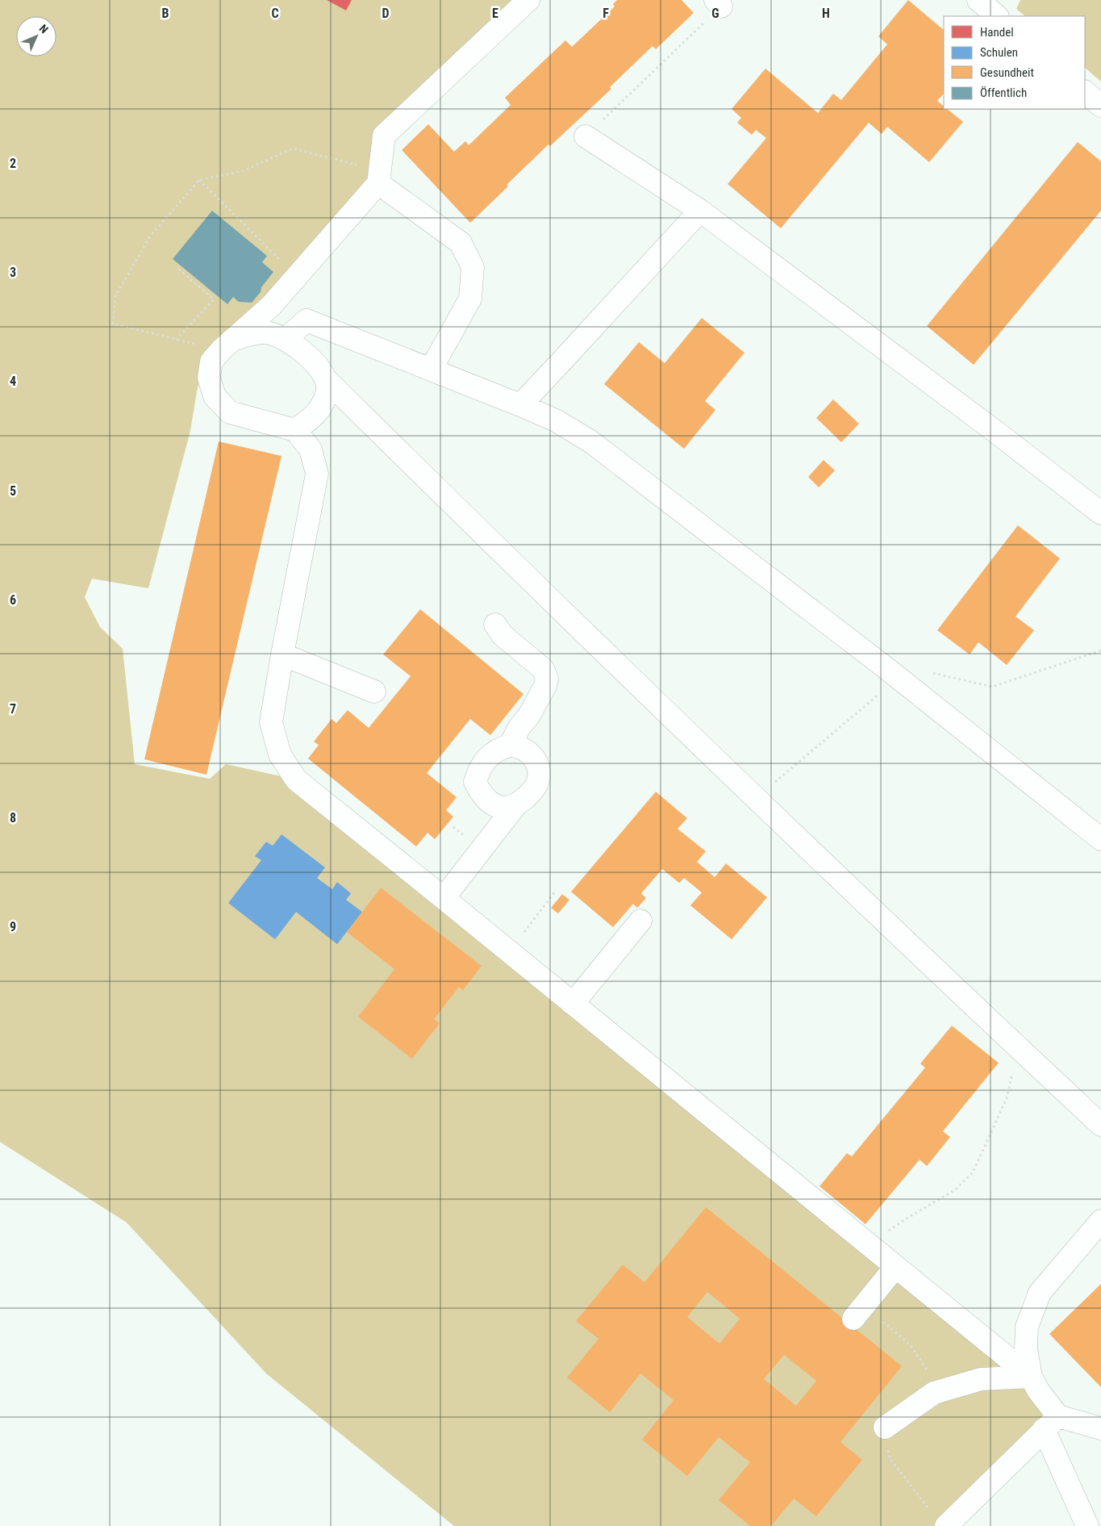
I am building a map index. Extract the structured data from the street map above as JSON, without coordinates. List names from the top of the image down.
{
  "legend": [
    "Handel",
    "Schulen",
    "Gesundheit",
    "Öffentlich"
  ],
  "north": "top right",
  "grid": {
    "columns": [
      "B",
      "C",
      "D",
      "E",
      "F",
      "G",
      "H"
    ],
    "rows": [
      "2",
      "3",
      "4",
      "5",
      "6",
      "7",
      "8",
      "9"
    ]
  }
}
